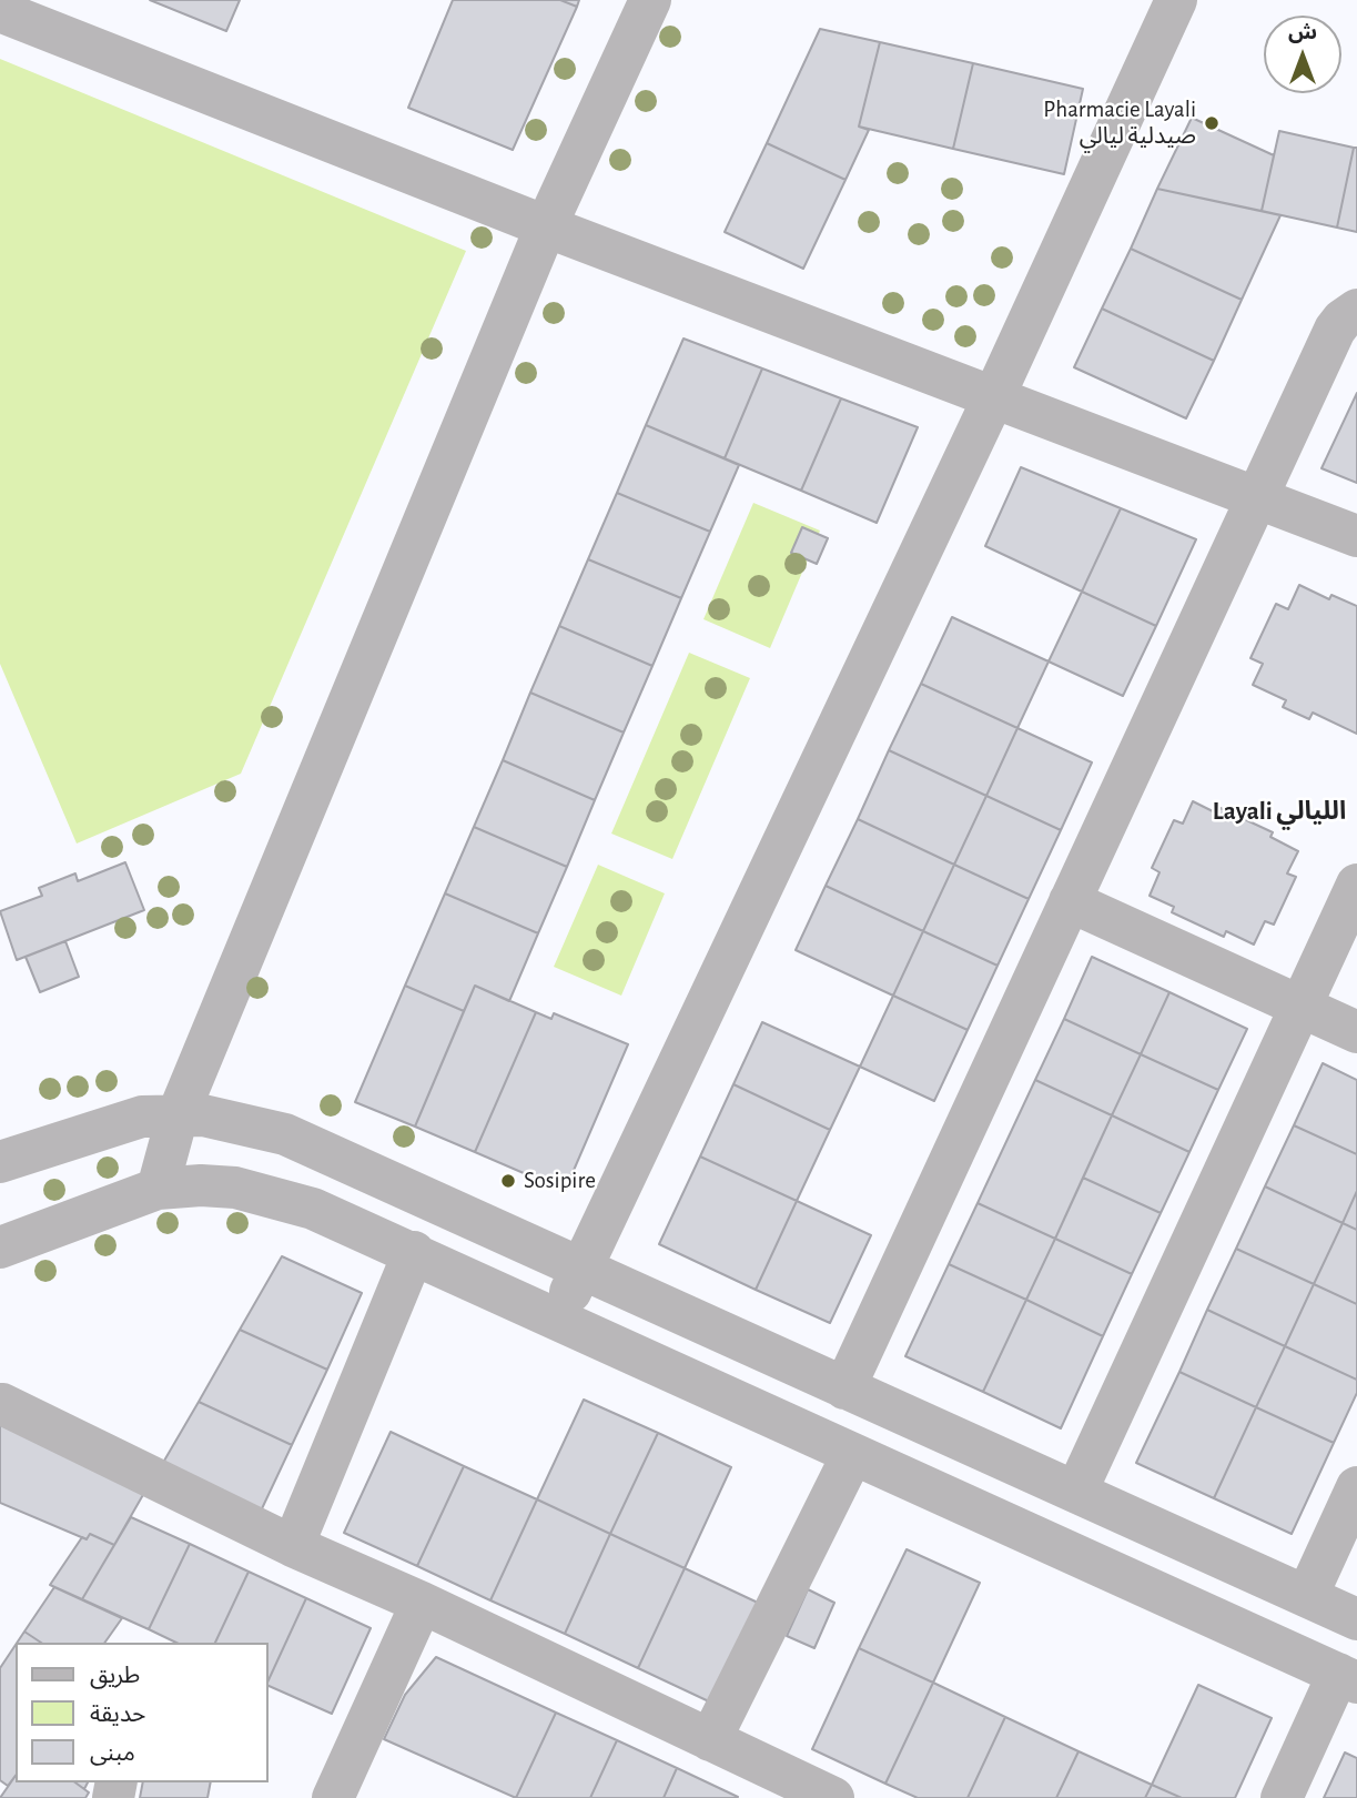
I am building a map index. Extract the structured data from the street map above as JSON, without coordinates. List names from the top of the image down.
{
  "districts": ["Layali الليالي"],
  "places": ["Pharmacie Layali صيدلية ليالي", "Sosipire"],
  "legend": ["طريق", "حديقة", "مبنى"],
  "north": "top"
}
